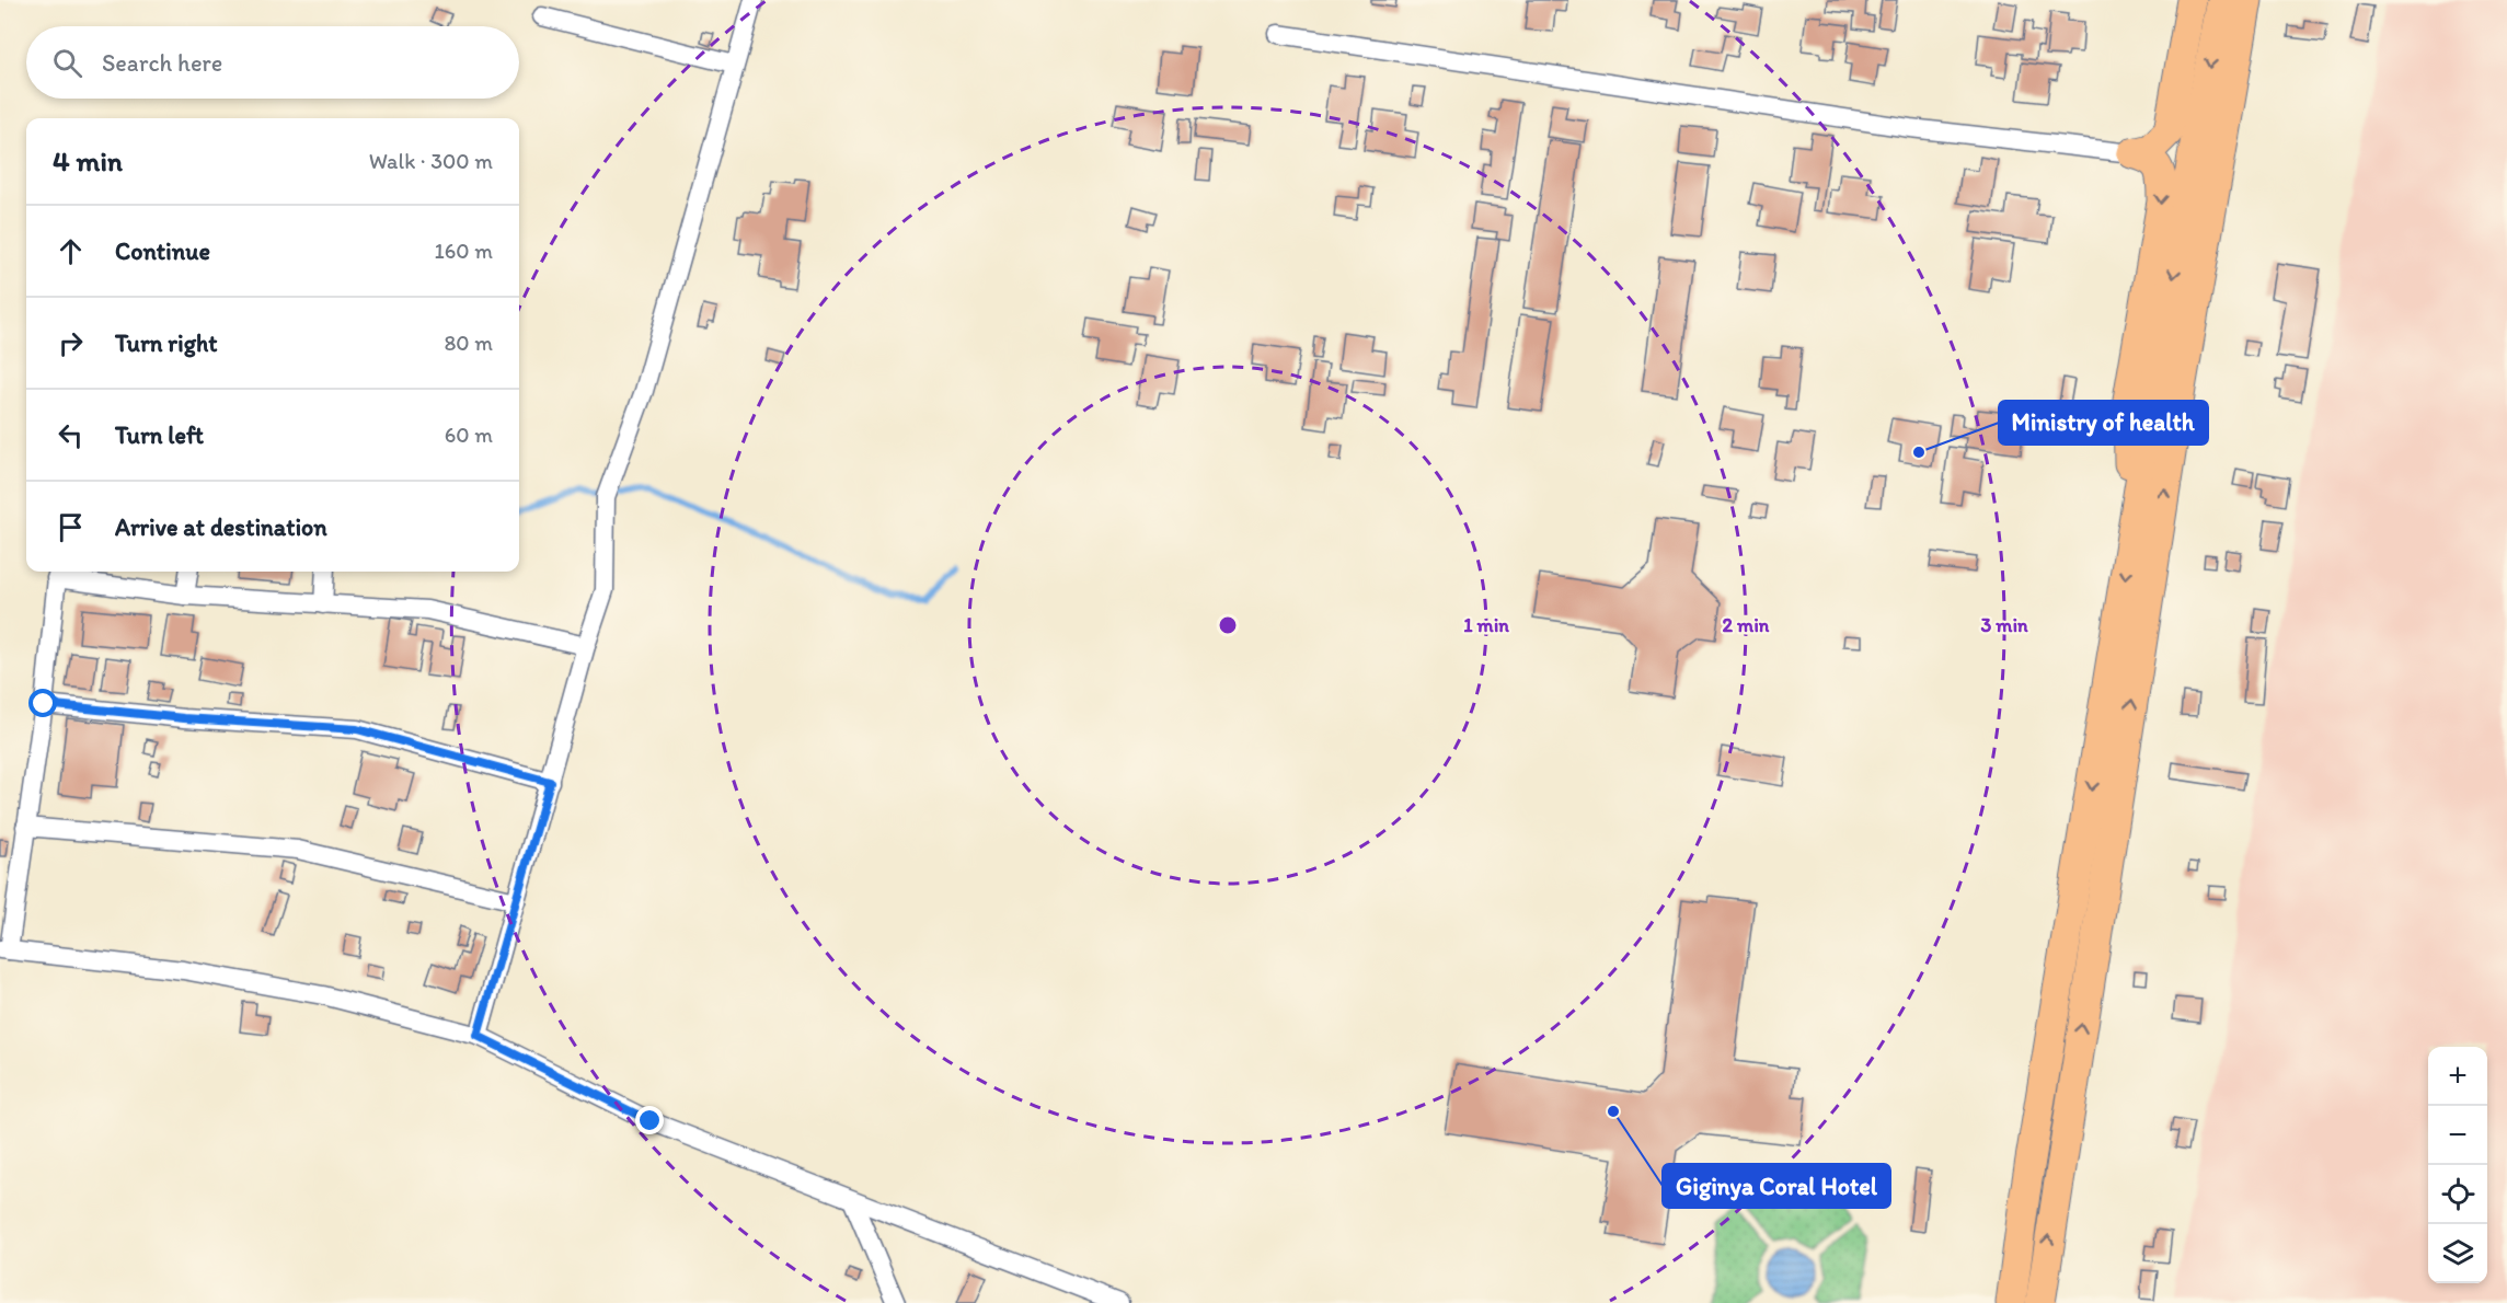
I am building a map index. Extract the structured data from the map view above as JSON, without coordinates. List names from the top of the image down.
{
  "places": ["Ministry of health", "Giginya Coral Hotel"],
  "page": {
    "search": "Search here",
    "heading": ["4 min", "Walk · 300 m"],
    "list": [
      ["Continue", "160 m"],
      ["Turn right", "80 m"],
      ["Turn left", "60 m"],
      "Arrive at destination"
    ],
    "map_buttons": ["+", "−"]
  },
  "rings": ["1 min", "2 min", "3 min"]
}
